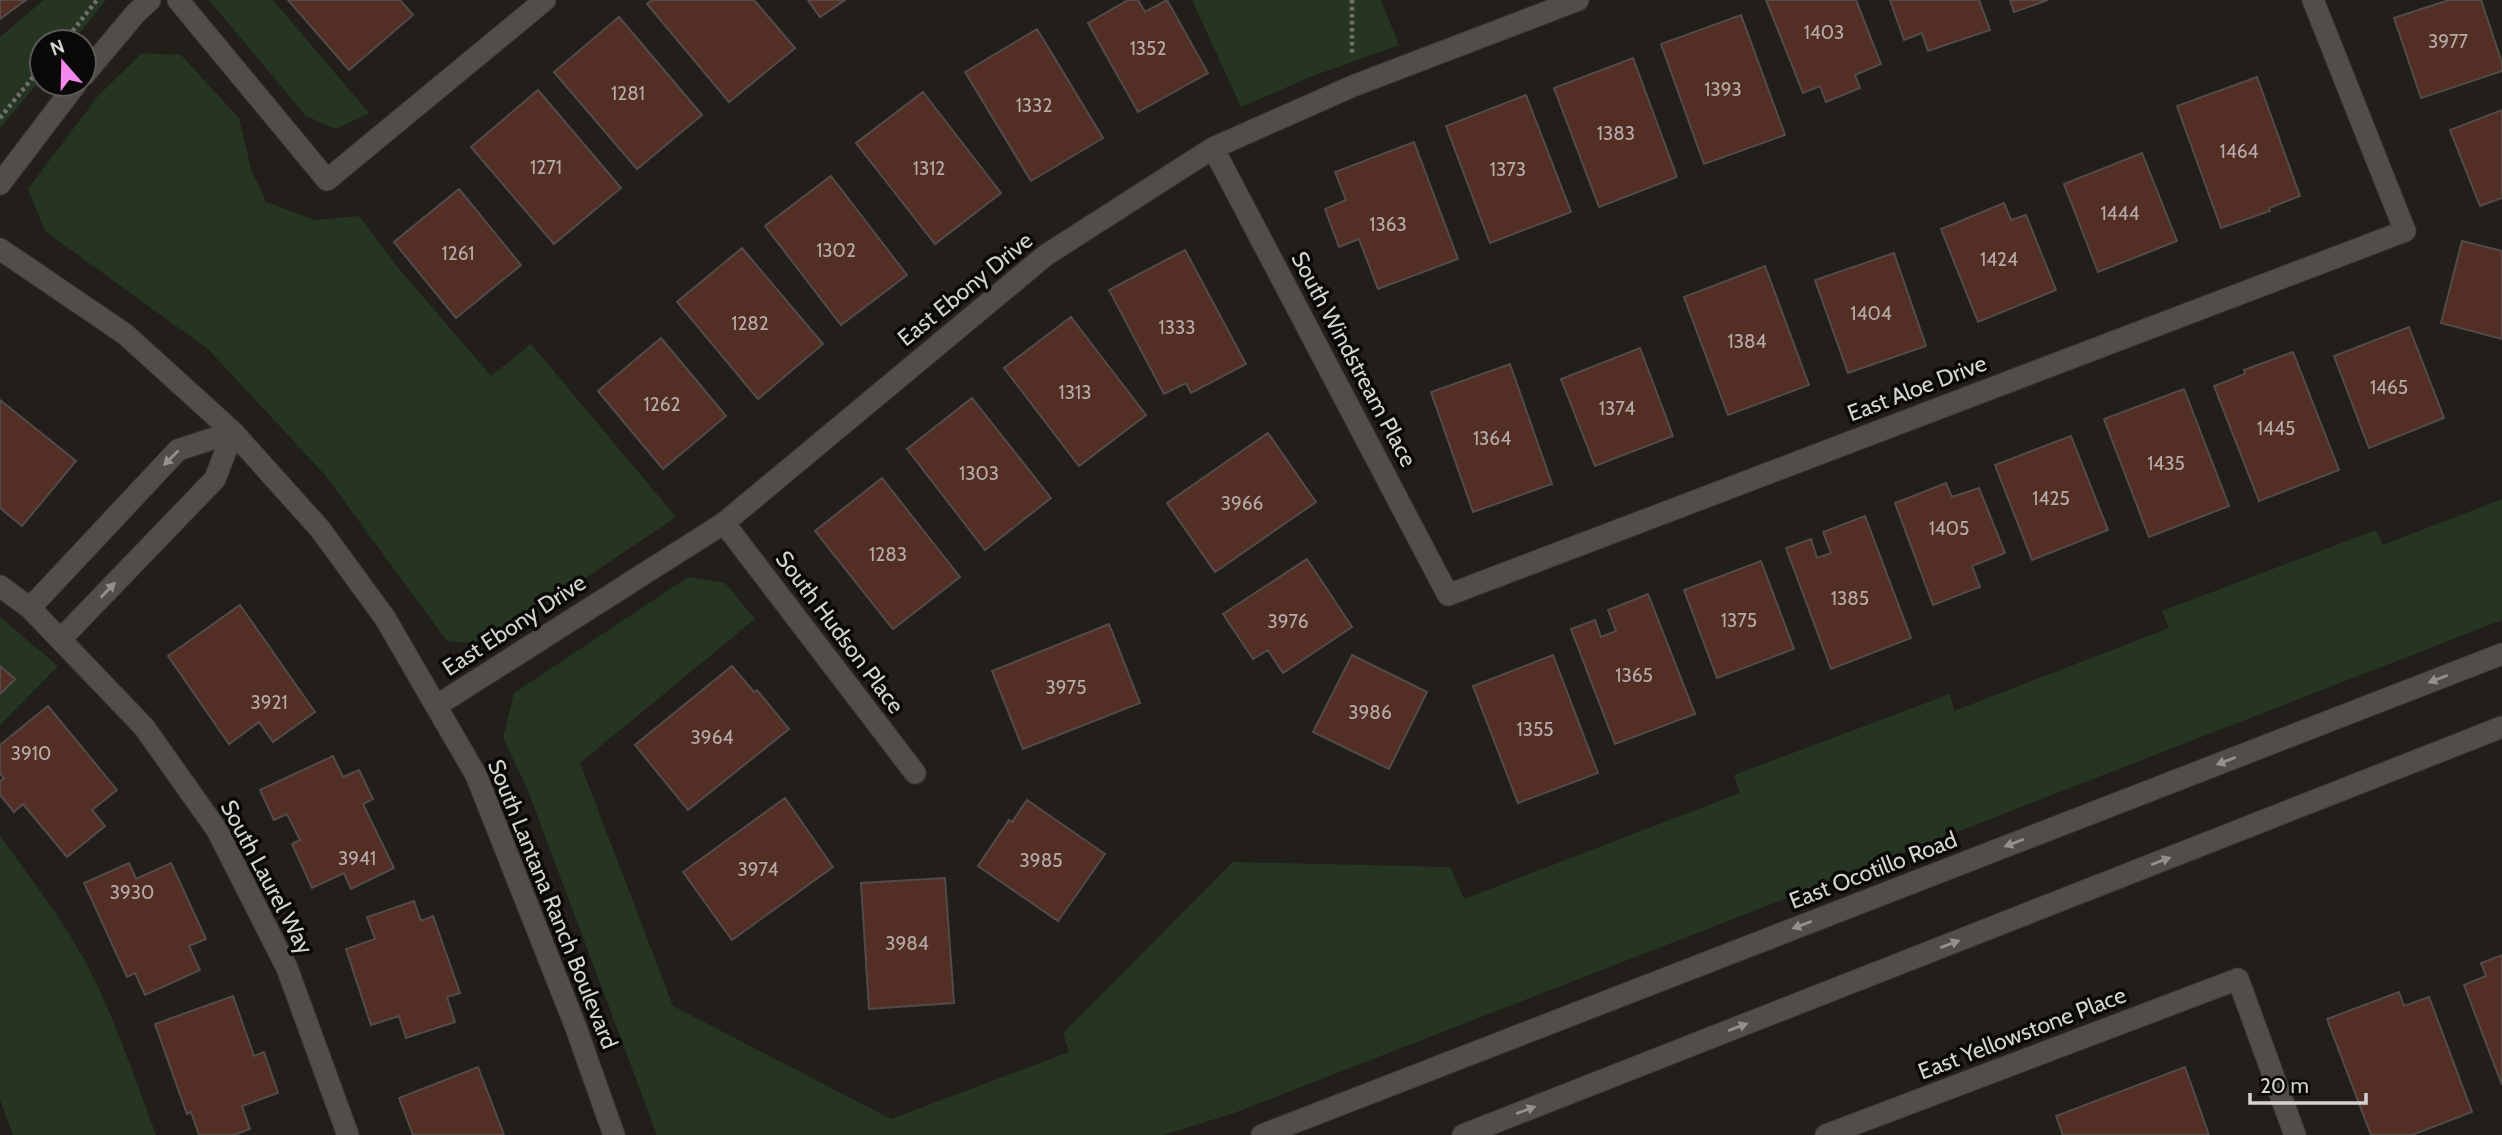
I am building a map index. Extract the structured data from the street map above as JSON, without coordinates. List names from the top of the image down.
{
  "streets": {
    "street": [
      "East Ebony Drive",
      "South Windstream Place",
      "East Aloe Drive",
      "South Hudson Place",
      "East Ocotillo Road",
      "South Laurel Way",
      "South Lantana Ranch Boulevard",
      "East Yellowstone Place"
    ]
  },
  "crossings": [
    ["East Ebony Drive", "South Windstream Place"],
    ["East Ebony Drive", "South Hudson Place"],
    ["East Ebony Drive", "South Lantana Ranch Boulevard"],
    ["South Windstream Place", "East Aloe Drive"]
  ],
  "house_numbers": [
    "1403",
    "3977",
    "1352",
    "1393",
    "1281",
    "1332",
    "1383",
    "1464",
    "1271",
    "1312",
    "1373",
    "1444",
    "1363",
    "1302",
    "1261",
    "1424",
    "1404",
    "1282",
    "1333",
    "1384",
    "1465",
    "1313",
    "1262",
    "1374",
    "1445",
    "1364",
    "1435",
    "1303",
    "1425",
    "3966",
    "1405",
    "1283",
    "1385",
    "1375",
    "3976",
    "1365",
    "3975",
    "3921",
    "3986",
    "1355",
    "3964",
    "3910",
    "3941",
    "3985",
    "3974",
    "3930",
    "3984"
  ],
  "scale_bar": "20 m",
  "north": "top"
}
